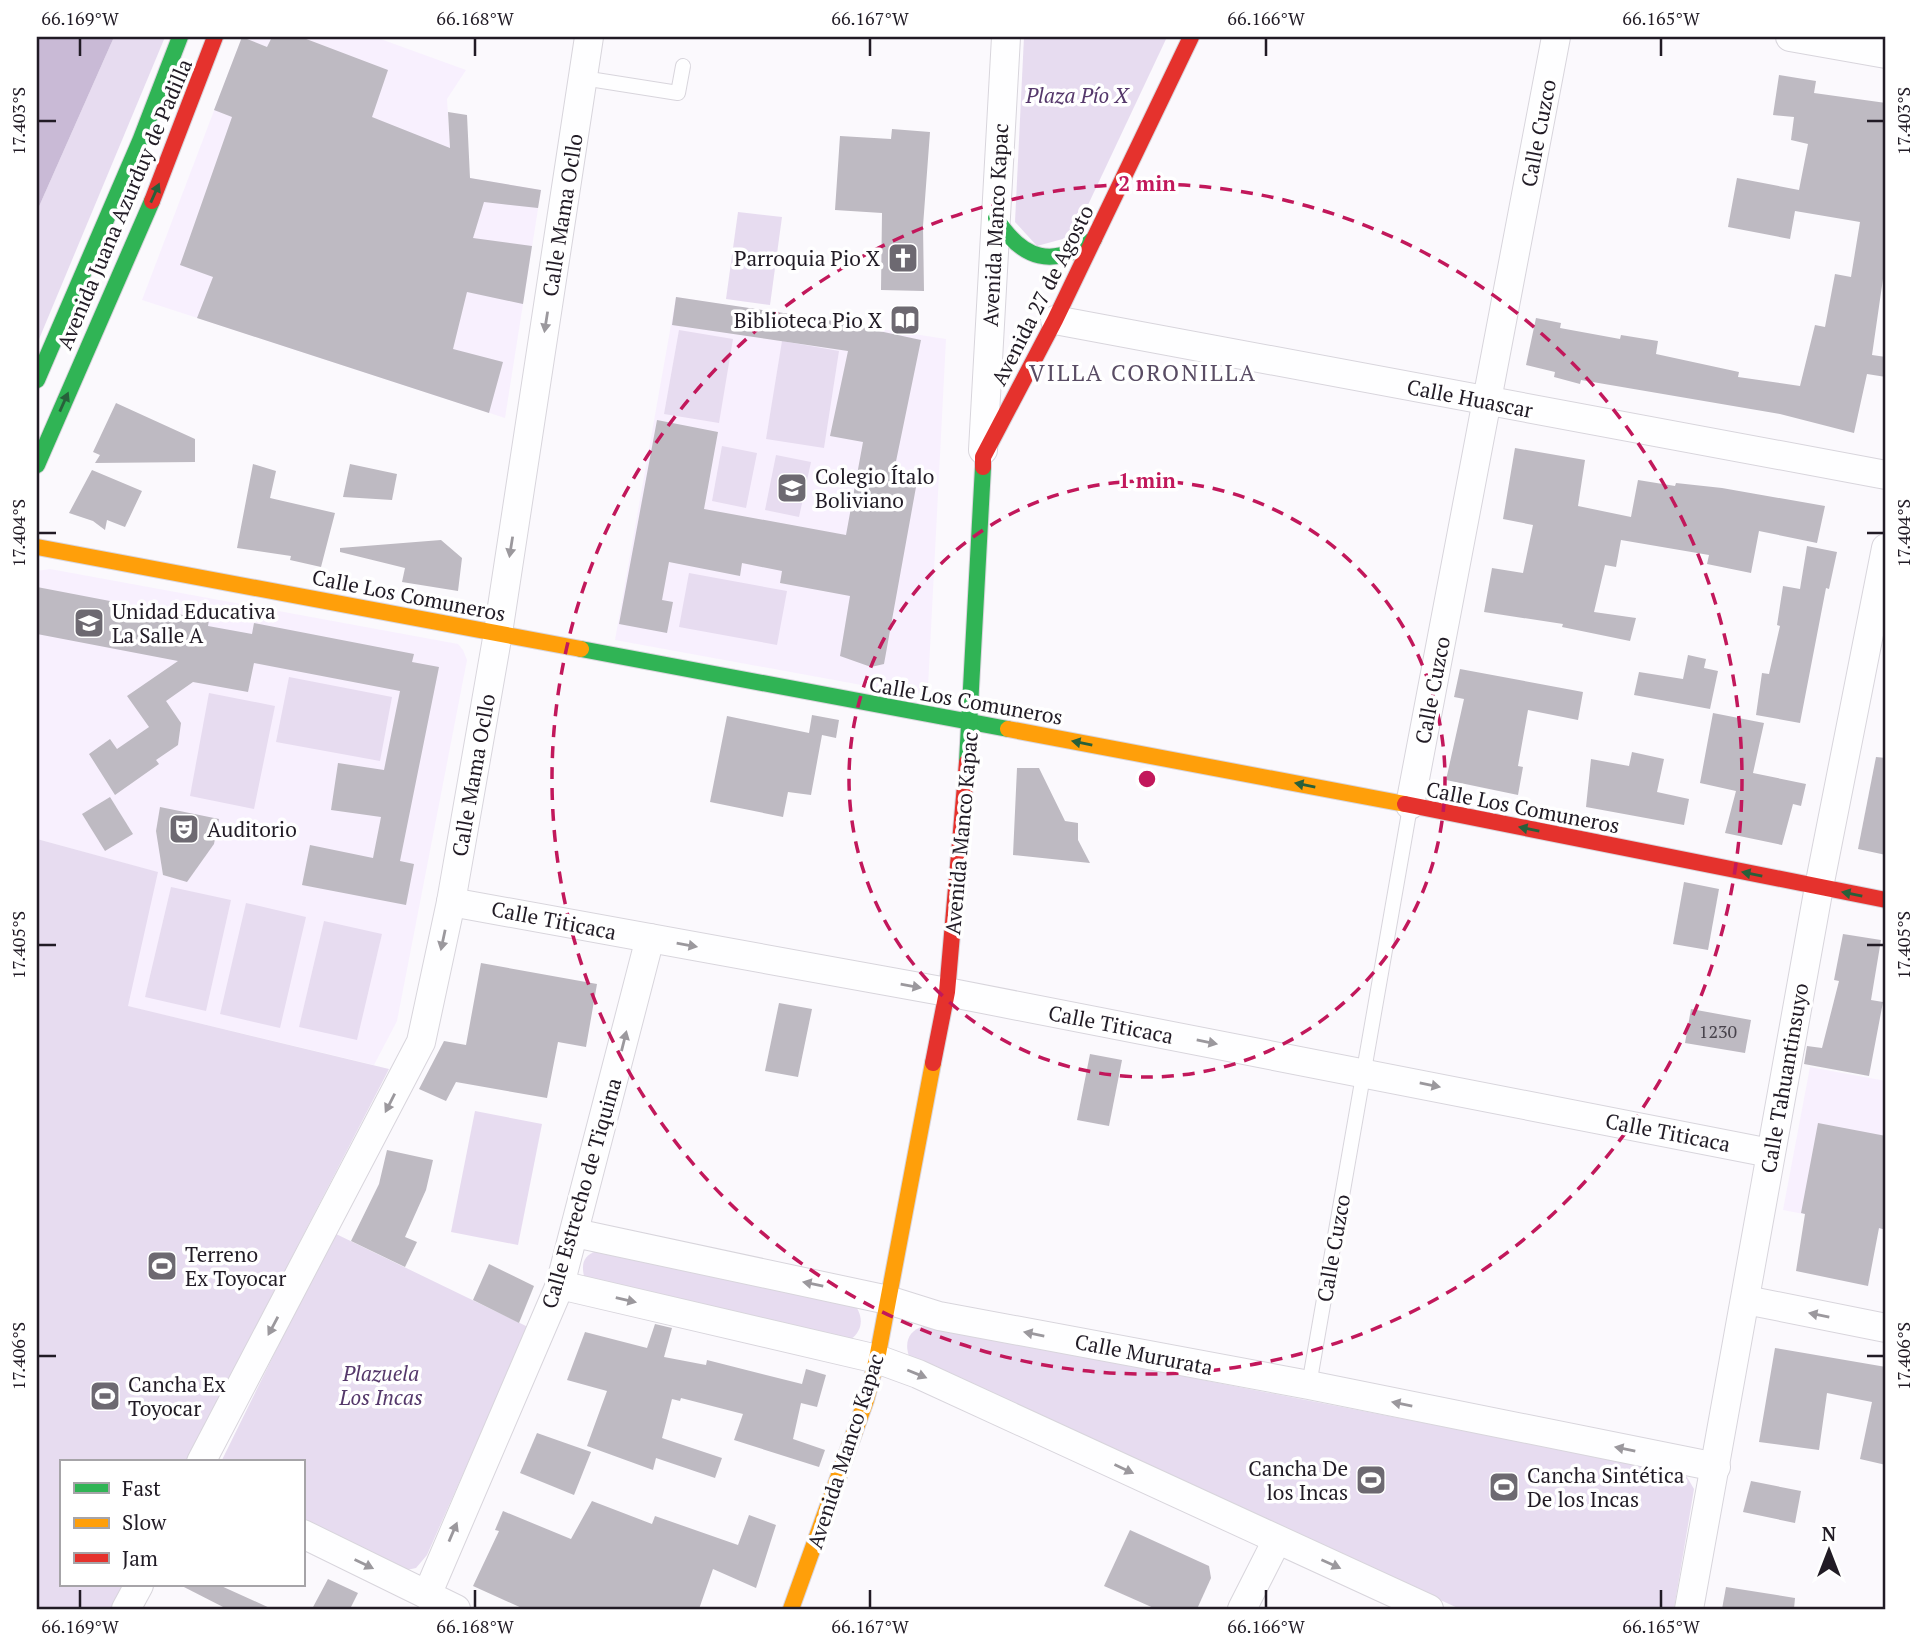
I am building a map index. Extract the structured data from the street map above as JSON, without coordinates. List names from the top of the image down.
{
  "streets": {
    "street": [
      "Calle Cuzco",
      "Avenida Juana Azurduy de Padilla",
      "Calle Mama Ocllo",
      "Avenida Manco Kapac",
      "Avenida 27 de Agosto",
      "Calle Huascar",
      "Calle Los Comuneros",
      "Calle Titicaca",
      "Calle Tahuantinsuyo",
      "Calle Estrecho de Tiquina",
      "Calle Mururata"
    ]
  },
  "crossings": [
    ["Calle Cuzco", "Calle Huascar"],
    ["Calle Cuzco", "Calle Los Comuneros"],
    ["Calle Cuzco", "Calle Titicaca"],
    ["Calle Cuzco", "Calle Mururata"],
    ["Calle Mama Ocllo", "Calle Los Comuneros"],
    ["Calle Mama Ocllo", "Calle Titicaca"],
    ["Avenida Manco Kapac", "Avenida 27 de Agosto"],
    ["Avenida Manco Kapac", "Calle Los Comuneros"],
    ["Avenida Manco Kapac", "Calle Titicaca"],
    ["Avenida Manco Kapac", "Calle Mururata"],
    ["Avenida 27 de Agosto", "Calle Huascar"],
    ["Calle Los Comuneros", "Calle Tahuantinsuyo"],
    ["Calle Titicaca", "Calle Tahuantinsuyo"],
    ["Calle Titicaca", "Calle Estrecho de Tiquina"],
    ["Calle Tahuantinsuyo", "Calle Mururata"],
    ["Calle Estrecho de Tiquina", "Calle Mururata"]
  ],
  "one_way": [
    "Calle Mama Ocllo",
    "Calle Los Comuneros",
    "Calle Titicaca",
    "Calle Estrecho de Tiquina"
  ],
  "districts": ["VILLA CORONILLA"],
  "parks": ["Plaza Pío X", "Plazuela Los Incas"],
  "places": {
    "church": ["Parroquia Pio X"],
    "library": ["Biblioteca Pio X"],
    "school or university": ["Colegio Ítalo Boliviano", "Unidad Educativa La Salle A"],
    "theatre": ["Auditorio"],
    "sports": [
      "Terreno Ex Toyocar",
      "Cancha Ex Toyocar",
      "Cancha De los Incas",
      "Cancha Sintética De los Incas"
    ]
  },
  "house_numbers": ["1230"],
  "legend": ["Fast", "Slow", "Jam"],
  "north": "top",
  "coordinates": [
    "66.169°W",
    "66.168°W",
    "66.167°W",
    "66.166°W",
    "66.165°W",
    "17.403°S",
    "17.404°S",
    "17.405°S",
    "17.406°S"
  ],
  "rings": ["2 min", "1 min"]
}
